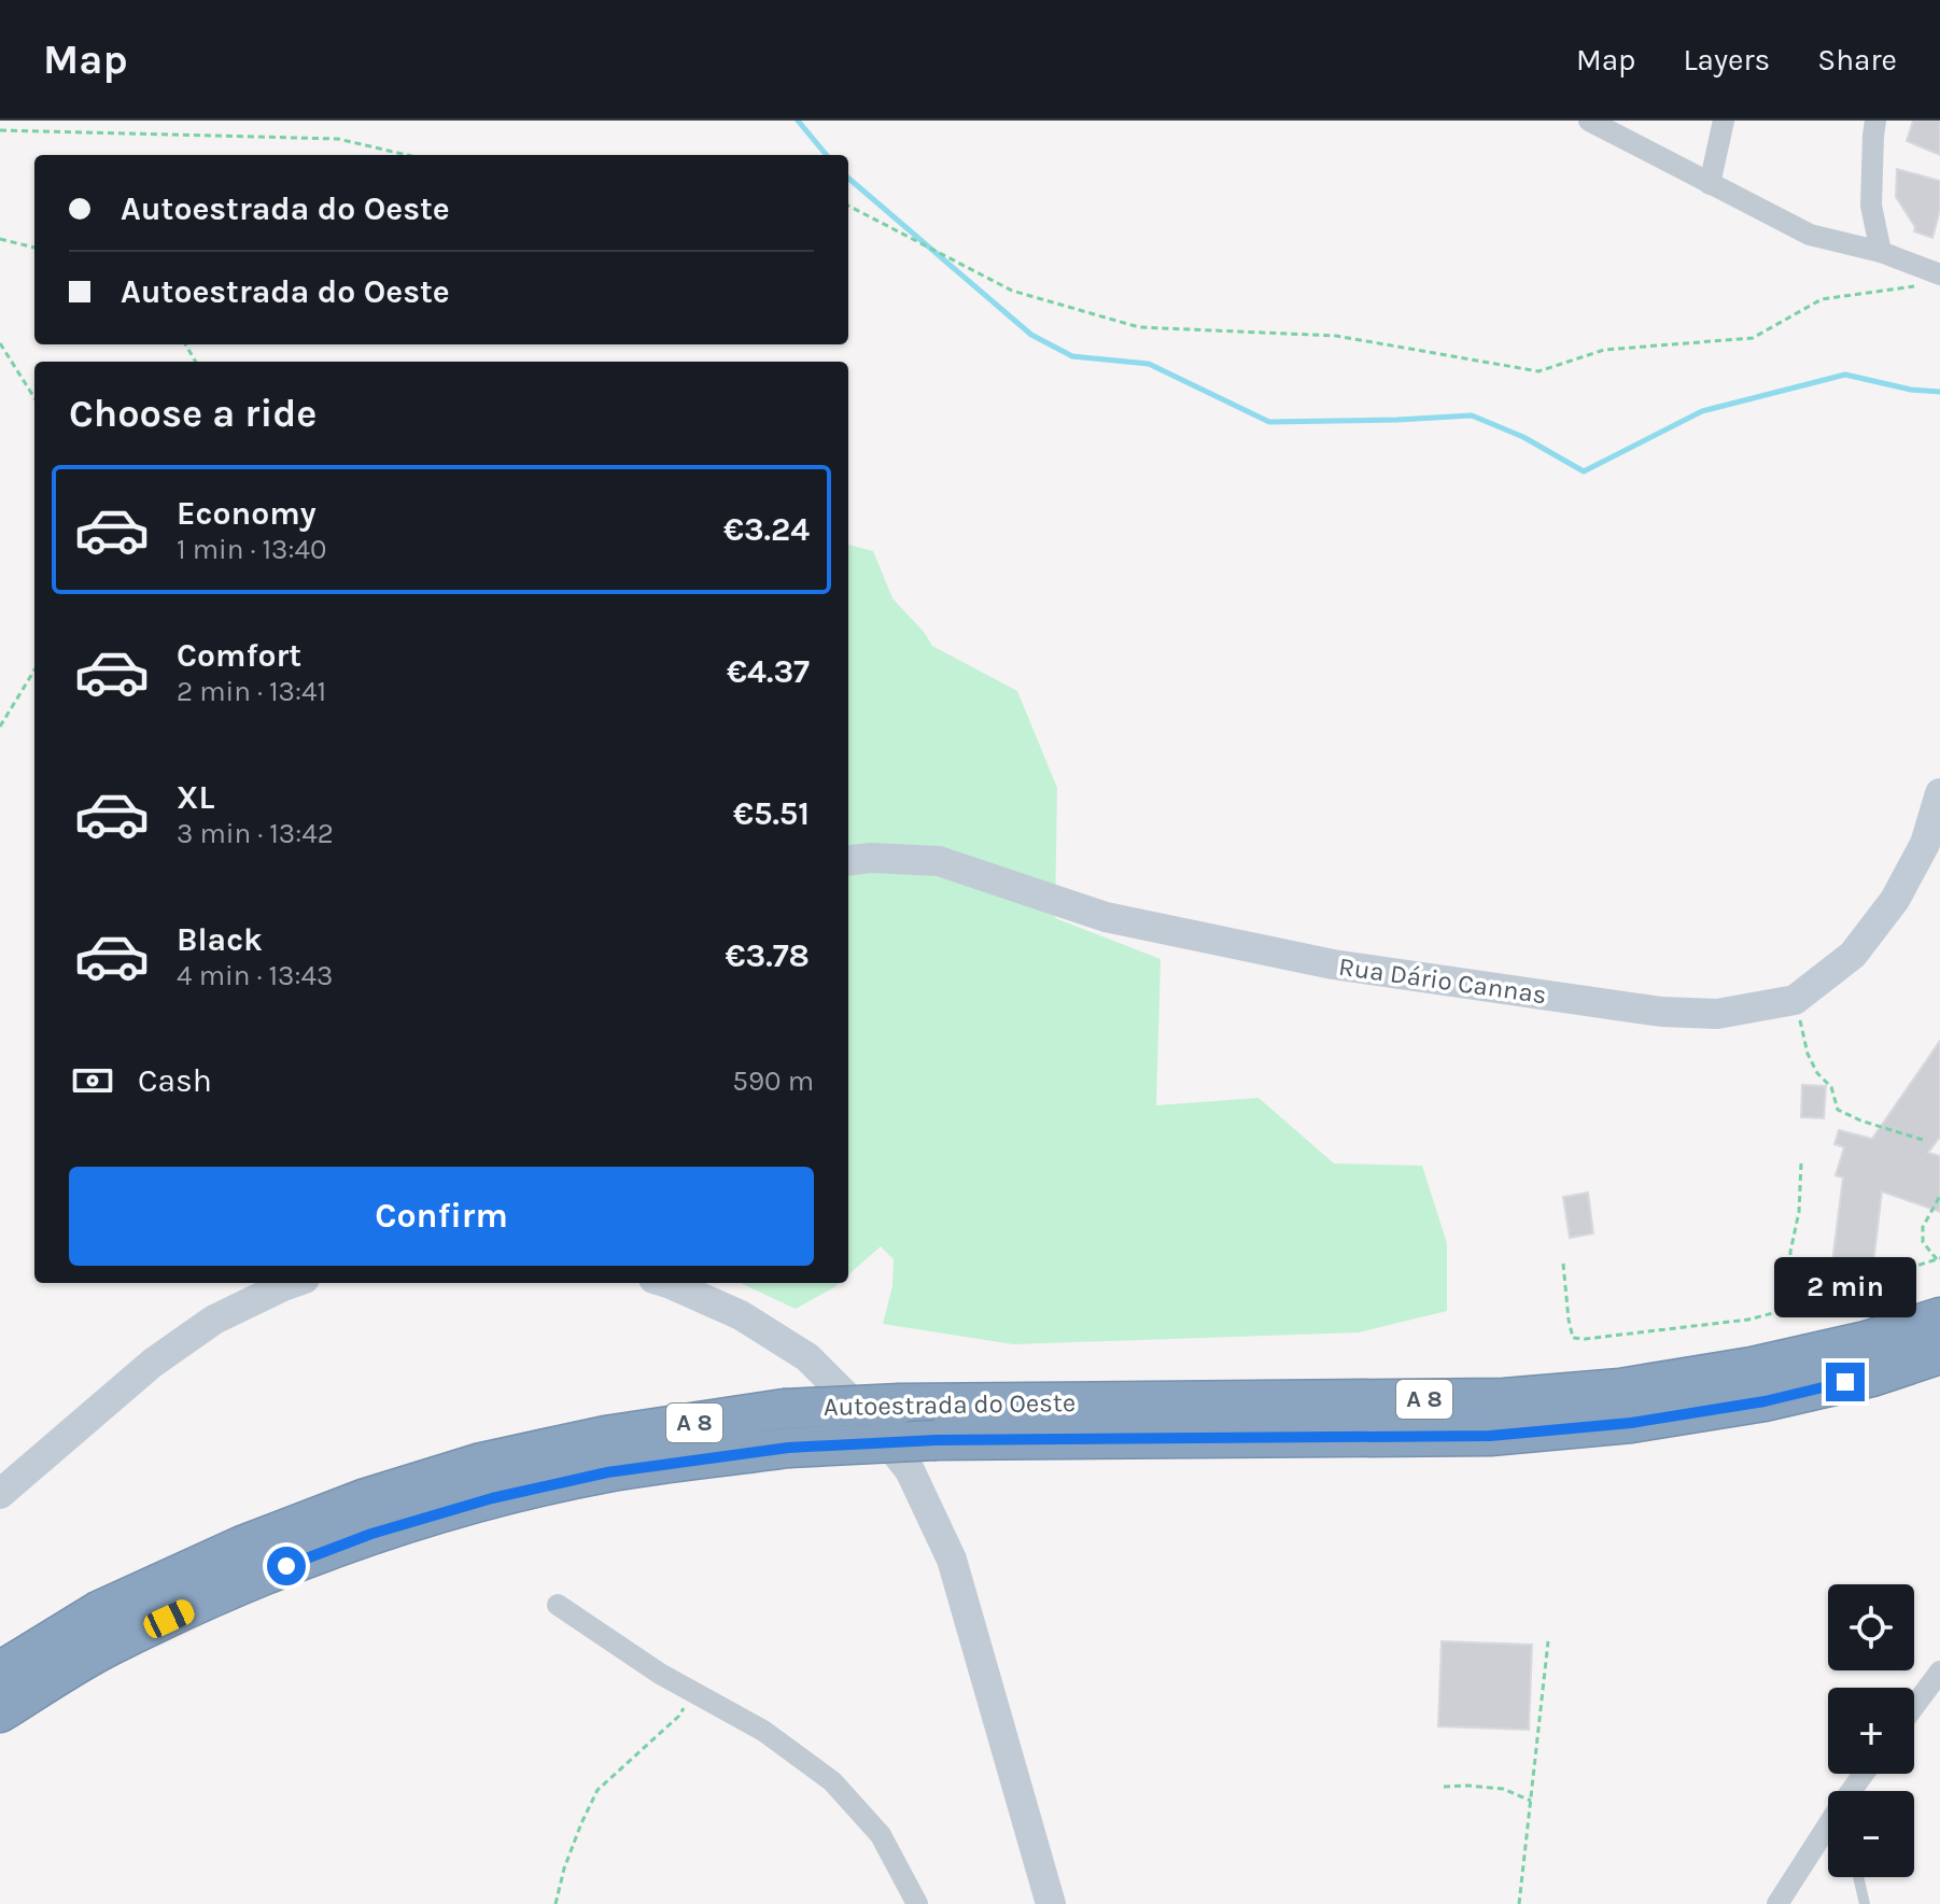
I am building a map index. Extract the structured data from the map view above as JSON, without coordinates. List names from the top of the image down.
{
  "streets": {
    "highway": ["A 8", "Autoestrada do Oeste"],
    "street": ["Rua Dário Cannas"]
  },
  "page": {
    "header": "Map",
    "nav": ["Map", "Layers", "Share"],
    "banner": ["Autoestrada do Oeste", "Autoestrada do Oeste"],
    "heading": "Choose a ride",
    "list": [
      {
        "name": "Economy",
        "note": "1 min · 13:40",
        "value": "€3.24"
      },
      {
        "name": "Comfort",
        "note": "2 min · 13:41",
        "value": "€4.37"
      },
      {
        "name": "XL",
        "note": "3 min · 13:42",
        "value": "€5.51"
      },
      {
        "name": "Black",
        "note": "4 min · 13:43",
        "value": "€3.78"
      }
    ],
    "pay": ["Cash", "590 m"],
    "buttons": "Confirm",
    "bubble": "2 min",
    "map_buttons": ["+", "−"]
  }
}
